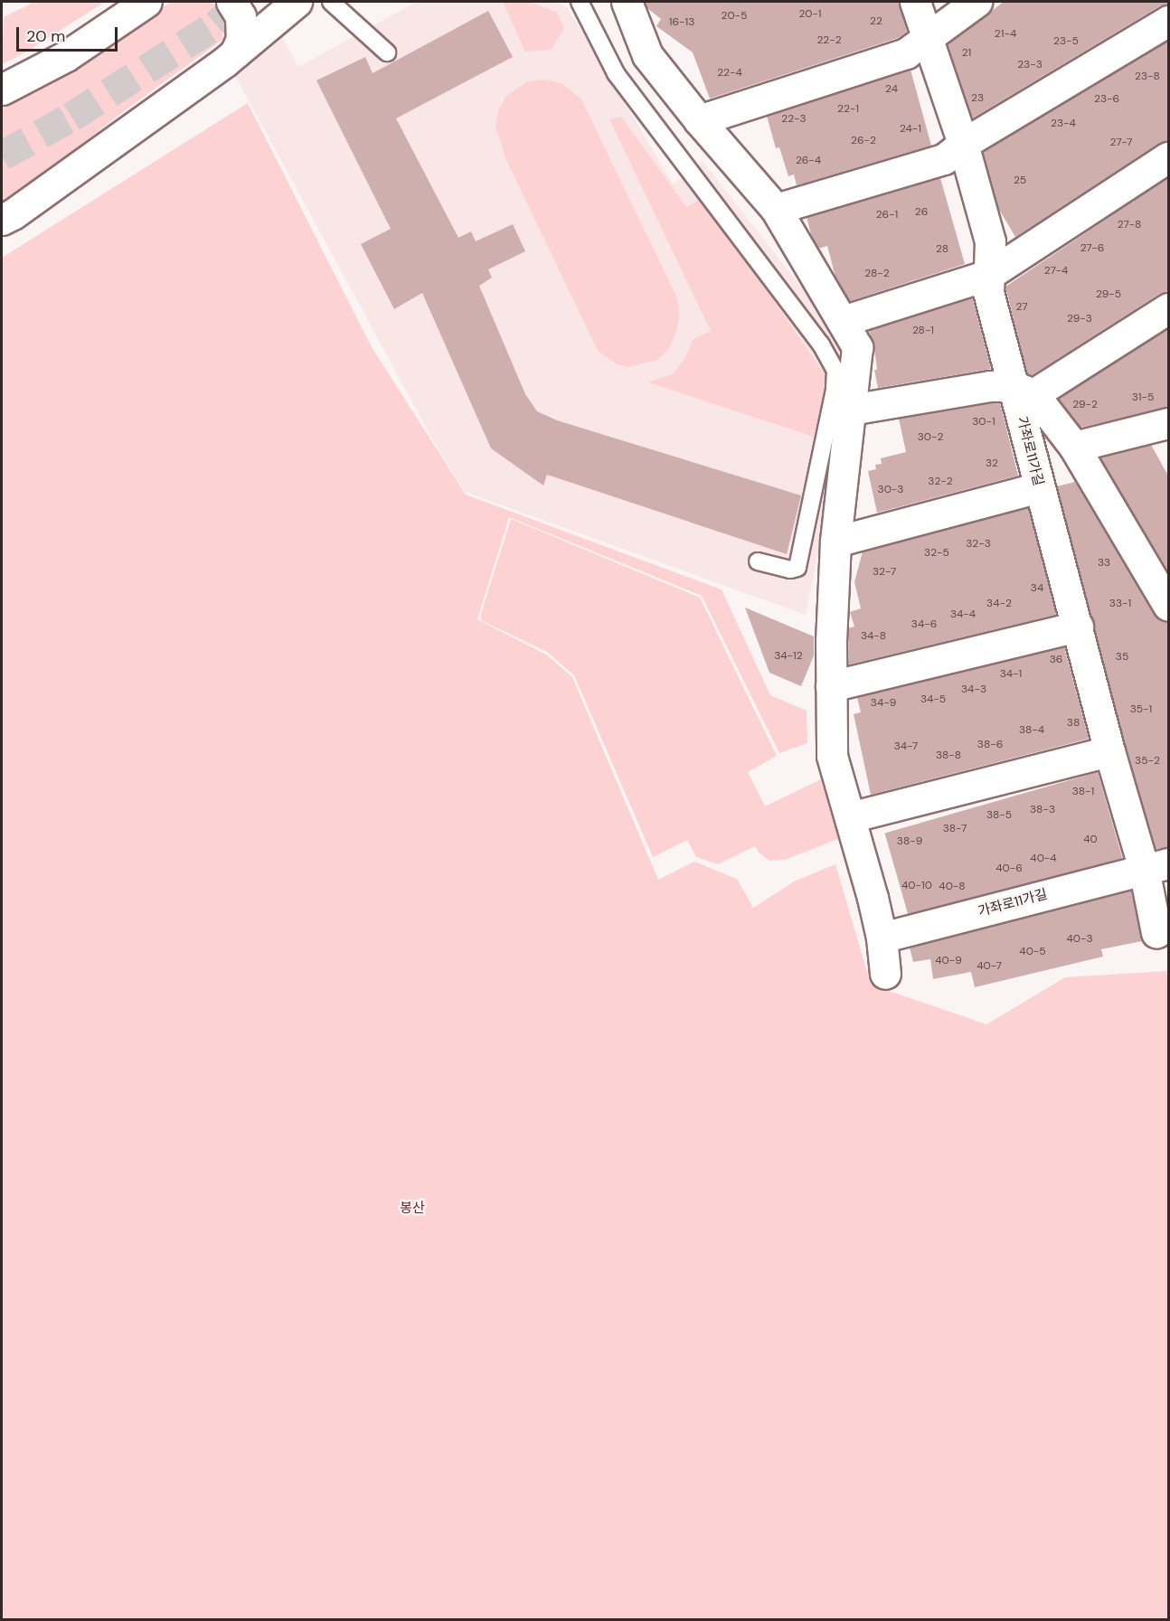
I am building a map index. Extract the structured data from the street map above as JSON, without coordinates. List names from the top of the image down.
{
  "streets": {
    "street": ["가좌로11가길"]
  },
  "parks": ["봉산"],
  "house_numbers": [
    "20-1",
    "20-5",
    "22",
    "16-13",
    "21-4",
    "22-2",
    "23-5",
    "21",
    "23-3",
    "22-4",
    "23-8",
    "24",
    "23",
    "23-6",
    "22-1",
    "22-3",
    "23-4",
    "24-1",
    "26-2",
    "27-7",
    "26-4",
    "25",
    "26",
    "26-1",
    "27-8",
    "27-6",
    "28",
    "27-4",
    "28-2",
    "29-5",
    "27",
    "29-3",
    "28-1",
    "31-5",
    "29-2",
    "30-1",
    "30-2",
    "32",
    "32-2",
    "30-3",
    "32-3",
    "32-5",
    "33",
    "32-7",
    "34",
    "34-2",
    "33-1",
    "34-4",
    "34-6",
    "34-8",
    "34-12",
    "35",
    "36",
    "34-1",
    "34-3",
    "34-5",
    "34-9",
    "35-1",
    "38",
    "38-4",
    "38-6",
    "34-7",
    "38-8",
    "35-2",
    "38-1",
    "38-3",
    "38-5",
    "38-7",
    "40",
    "38-9",
    "40-4",
    "40-6",
    "40-10",
    "40-8",
    "40-3",
    "40-5",
    "40-9",
    "40-7"
  ],
  "scale_bar": "20 m"
}
